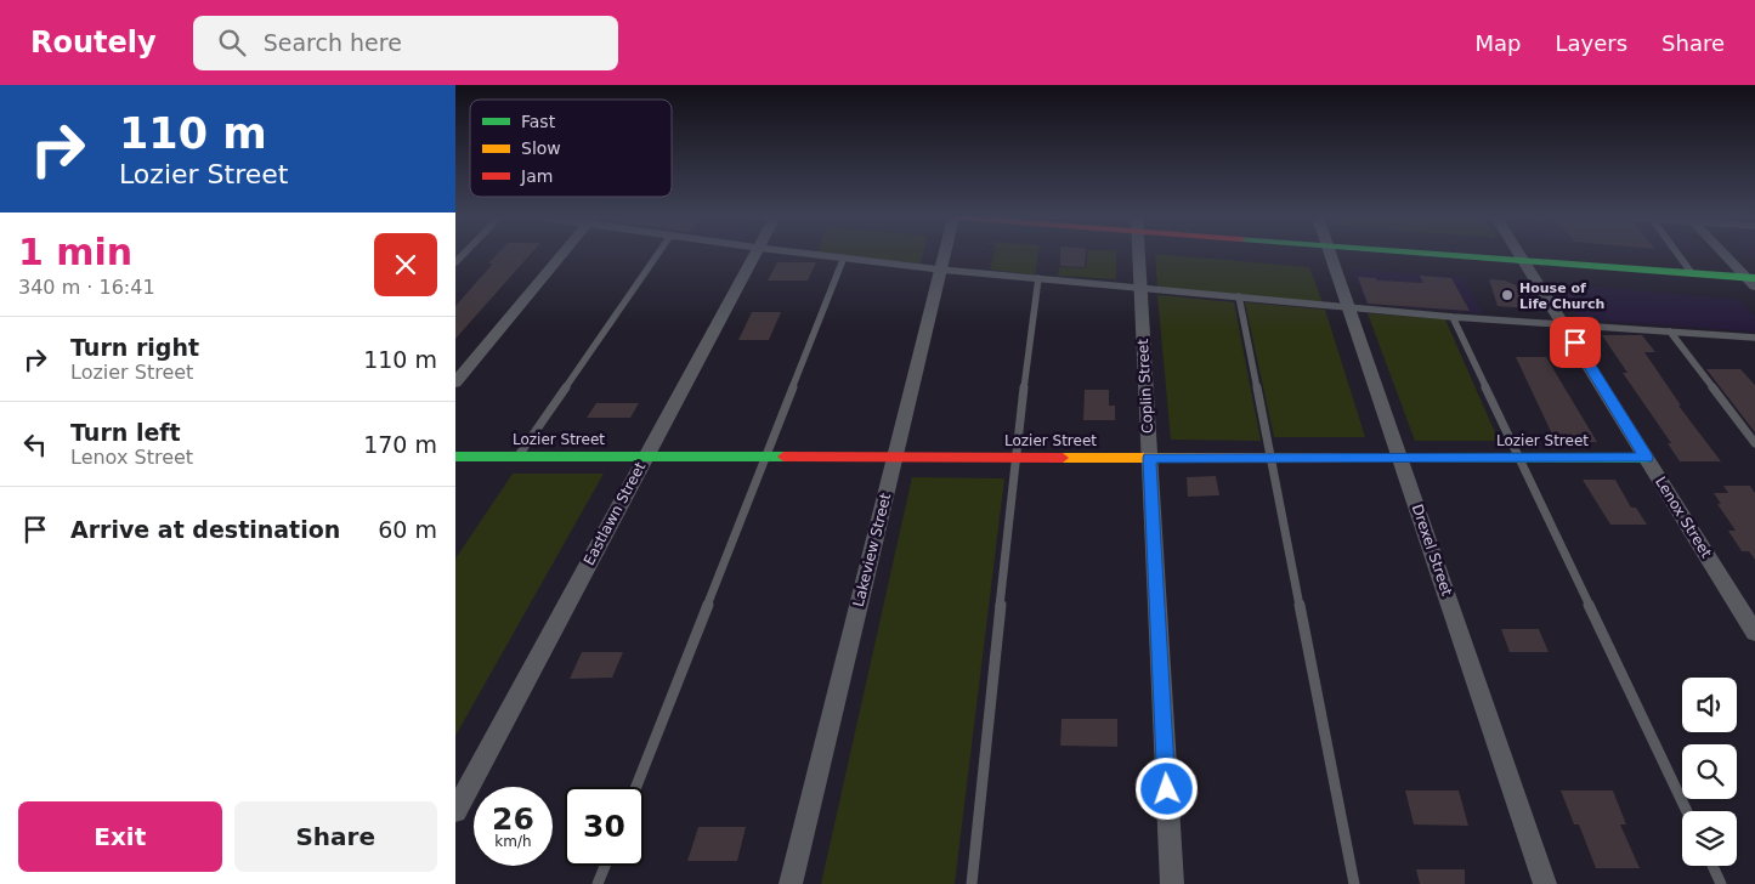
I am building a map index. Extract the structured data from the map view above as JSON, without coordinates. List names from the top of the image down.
{
  "streets": {
    "street": [
      "Coplin Street",
      "Lozier Street",
      "Eastlawn Street",
      "Lenox Street",
      "Lakeview Street",
      "Drexel Street"
    ]
  },
  "crossings": [
    ["Coplin Street", "Lozier Street"],
    ["Lozier Street", "Eastlawn Street"],
    ["Lozier Street", "Lenox Street"],
    ["Lozier Street", "Lakeview Street"],
    ["Lozier Street", "Drexel Street"]
  ],
  "places": ["House of Life Church"],
  "legend": ["Fast", "Slow", "Jam"],
  "page": {
    "header": "Routely",
    "search": "Search here",
    "nav": ["Map", "Layers", "Share"],
    "turn": ["110 m", "Lozier Street"],
    "heading": ["1 min", "340 m · 16:41"],
    "list": [
      {
        "name": "Turn right",
        "note": "Lozier Street",
        "value": "110 m"
      },
      {
        "name": "Turn left",
        "note": "Lenox Street",
        "value": "170 m"
      },
      {
        "name": "Arrive at destination",
        "value": "60 m"
      }
    ],
    "speed": "26 km/h",
    "limit": "30",
    "buttons": ["Exit", "Share"]
  }
}
